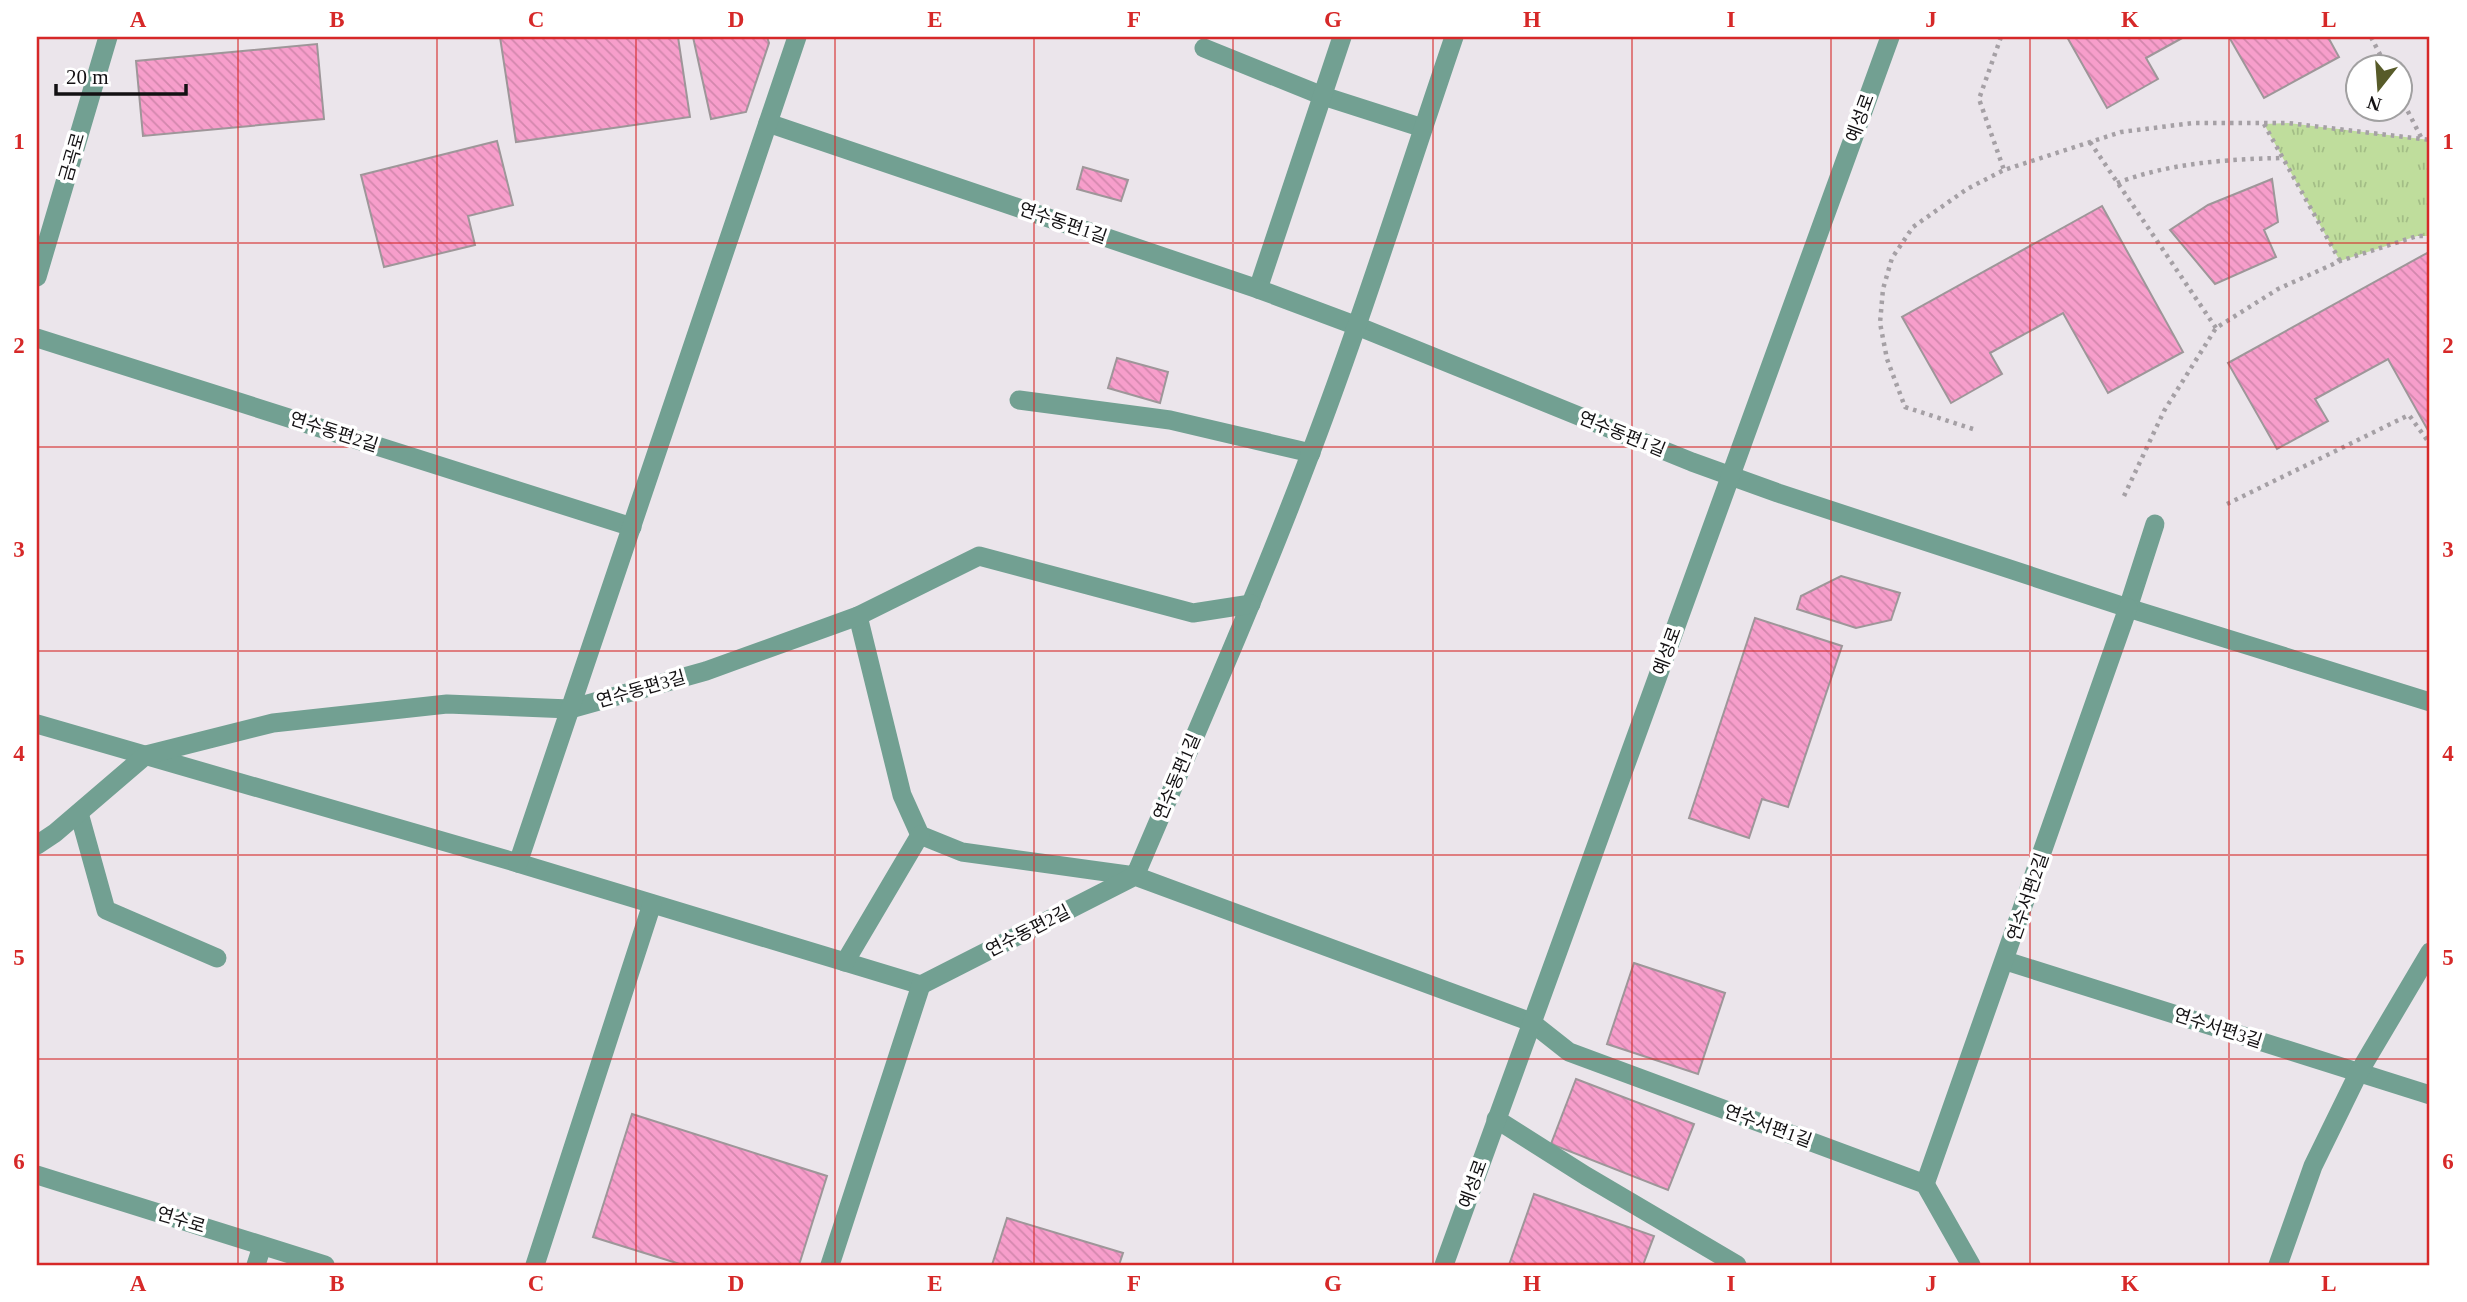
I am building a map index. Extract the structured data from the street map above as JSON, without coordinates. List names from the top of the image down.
{
  "streets": {
    "street": [
      "예성로",
      "금곡로",
      "연수동편1길",
      "연수동편2길",
      "연수동편3길",
      "연수서편2길",
      "연수서편3길",
      "연수서편1길",
      "연수로"
    ]
  },
  "crossings": [
    ["예성로", "연수동편1길"],
    ["예성로", "연수서편1길"],
    ["연수동편1길", "연수동편2길"],
    ["연수동편1길", "연수동편3길"],
    ["연수서편2길", "연수서편3길"],
    ["연수서편2길", "연수서편1길"]
  ],
  "scale_bar": "20 m",
  "north": "bottom",
  "grid": {
    "columns": [
      "A",
      "B",
      "C",
      "D",
      "E",
      "F",
      "G",
      "H",
      "I",
      "J",
      "K",
      "L"
    ],
    "rows": [
      "1",
      "2",
      "3",
      "4",
      "5",
      "6"
    ]
  }
}
